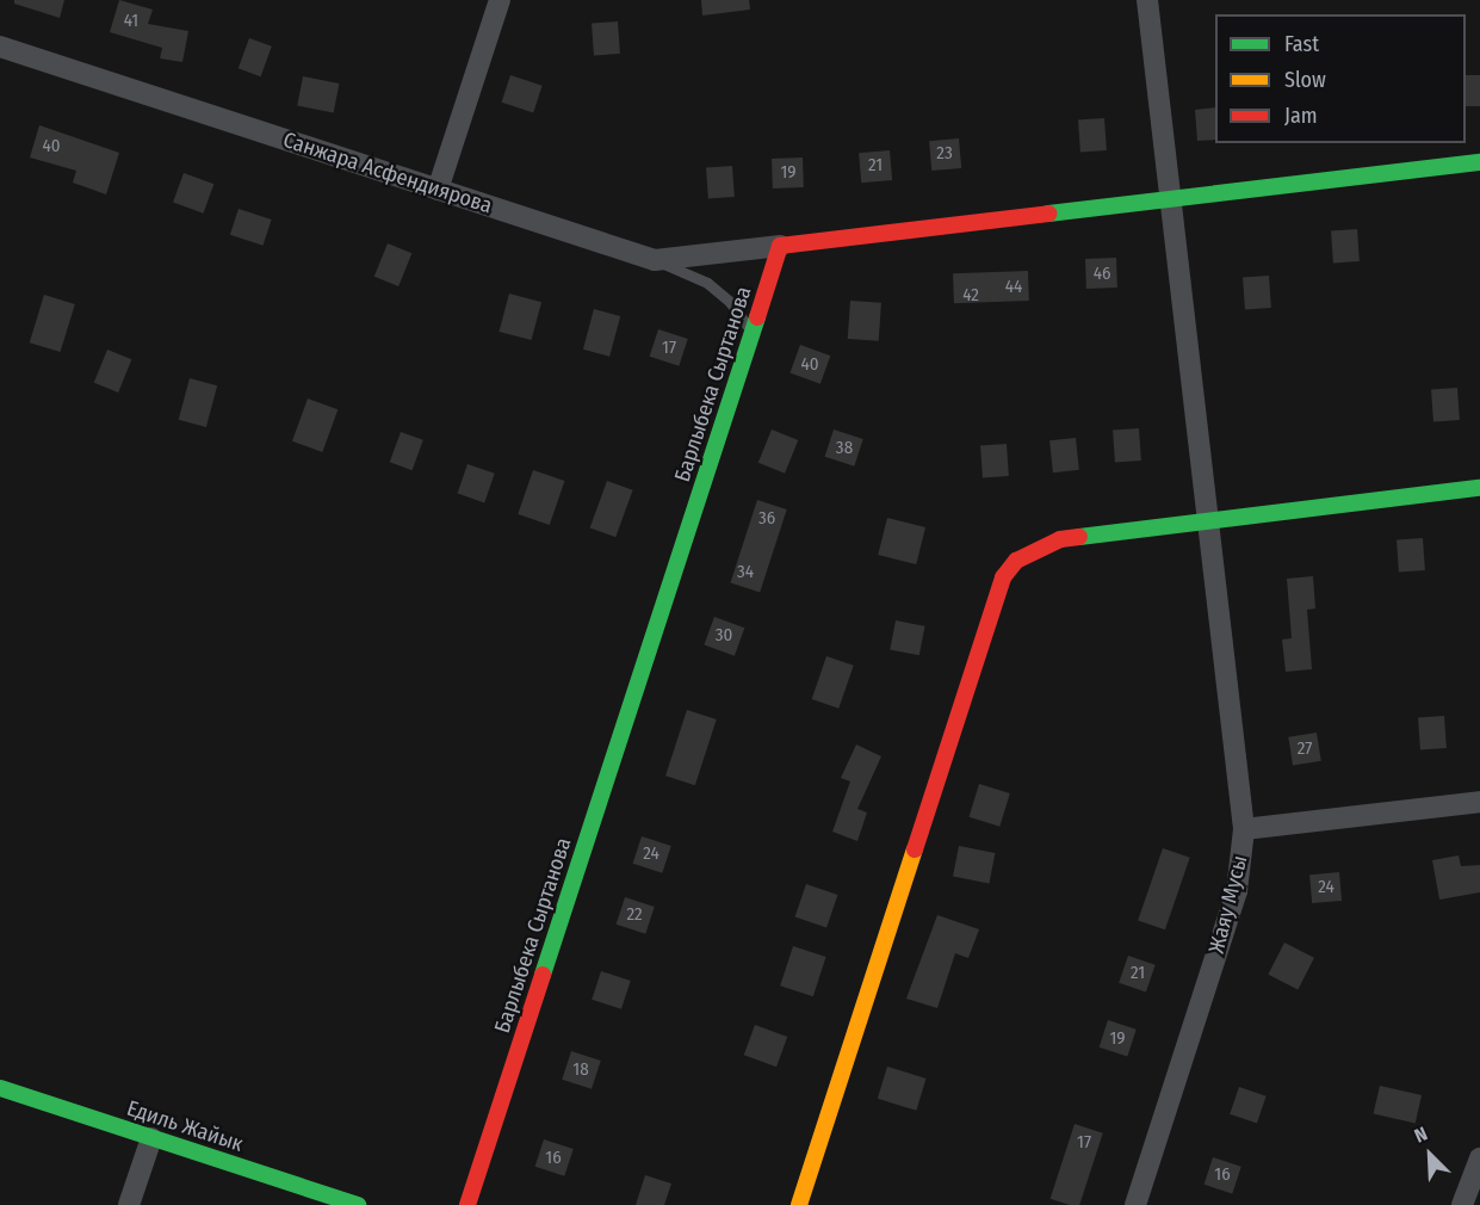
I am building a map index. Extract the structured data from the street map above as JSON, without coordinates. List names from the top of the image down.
{
  "streets": {
    "street": [
      "Санжара Асфендиярова",
      "Барлыбека Сыртанова",
      "Жаяу Мусы",
      "Едиль Жайык"
    ]
  },
  "crossings": [
    ["Санжара Асфендиярова", "Барлыбека Сыртанова"]
  ],
  "house_numbers": [
    "41",
    "40",
    "23",
    "21",
    "19",
    "46",
    "44",
    "42",
    "17",
    "40",
    "38",
    "36",
    "34",
    "30",
    "27",
    "24",
    "24",
    "22",
    "21",
    "19",
    "18",
    "17",
    "16",
    "16"
  ],
  "legend": ["Fast", "Slow", "Jam"],
  "north": "top left"
}
